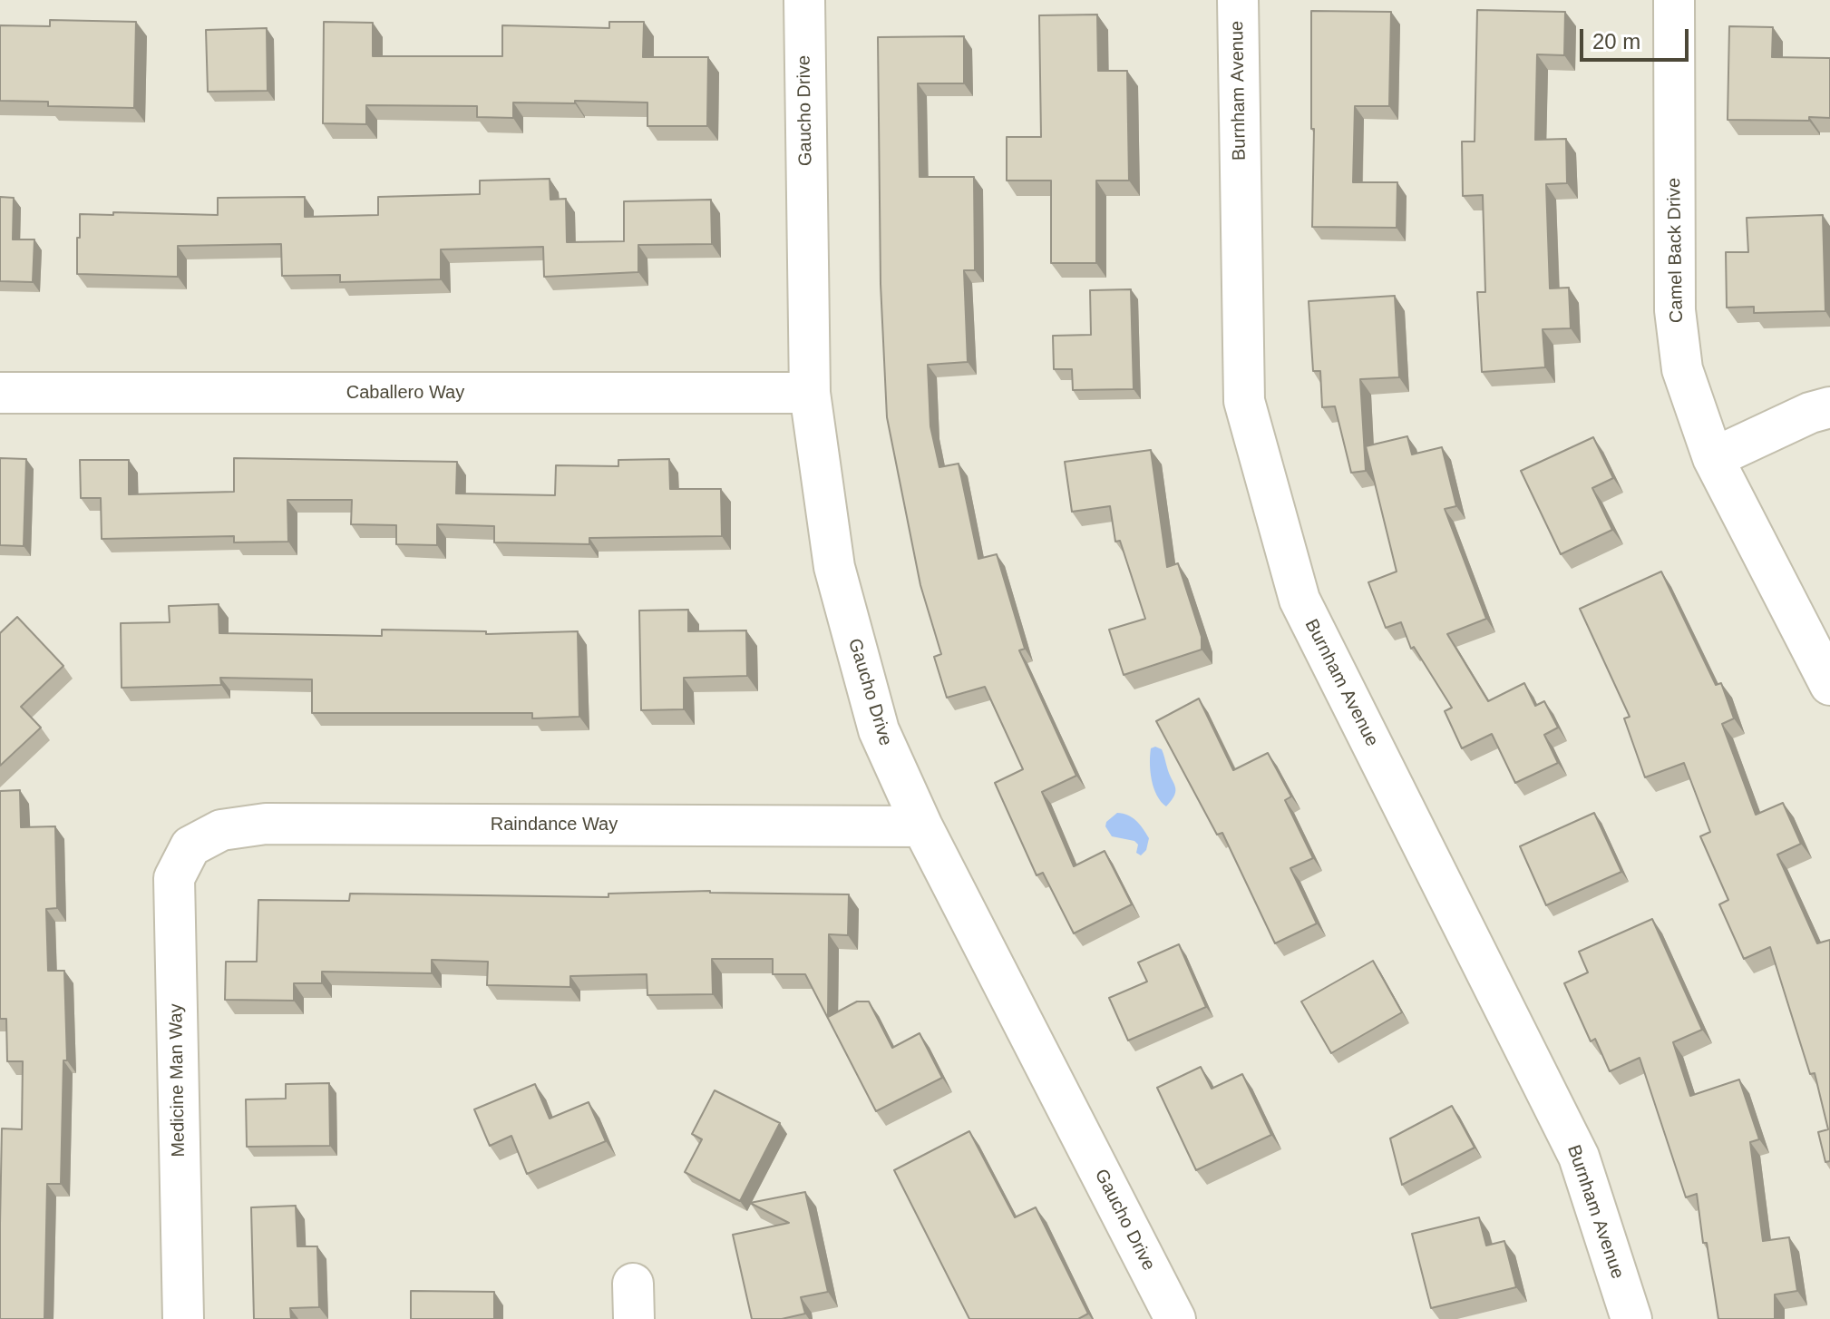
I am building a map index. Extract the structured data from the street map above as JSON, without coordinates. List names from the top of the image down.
{
  "streets": {
    "street": [
      "Burnham Avenue",
      "Gaucho Drive",
      "Camel Back Drive",
      "Caballero Way",
      "Raindance Way",
      "Medicine Man Way"
    ]
  },
  "crossings": [
    ["Gaucho Drive", "Caballero Way"],
    ["Gaucho Drive", "Raindance Way"],
    ["Raindance Way", "Medicine Man Way"]
  ],
  "scale_bar": "20 m"
}
